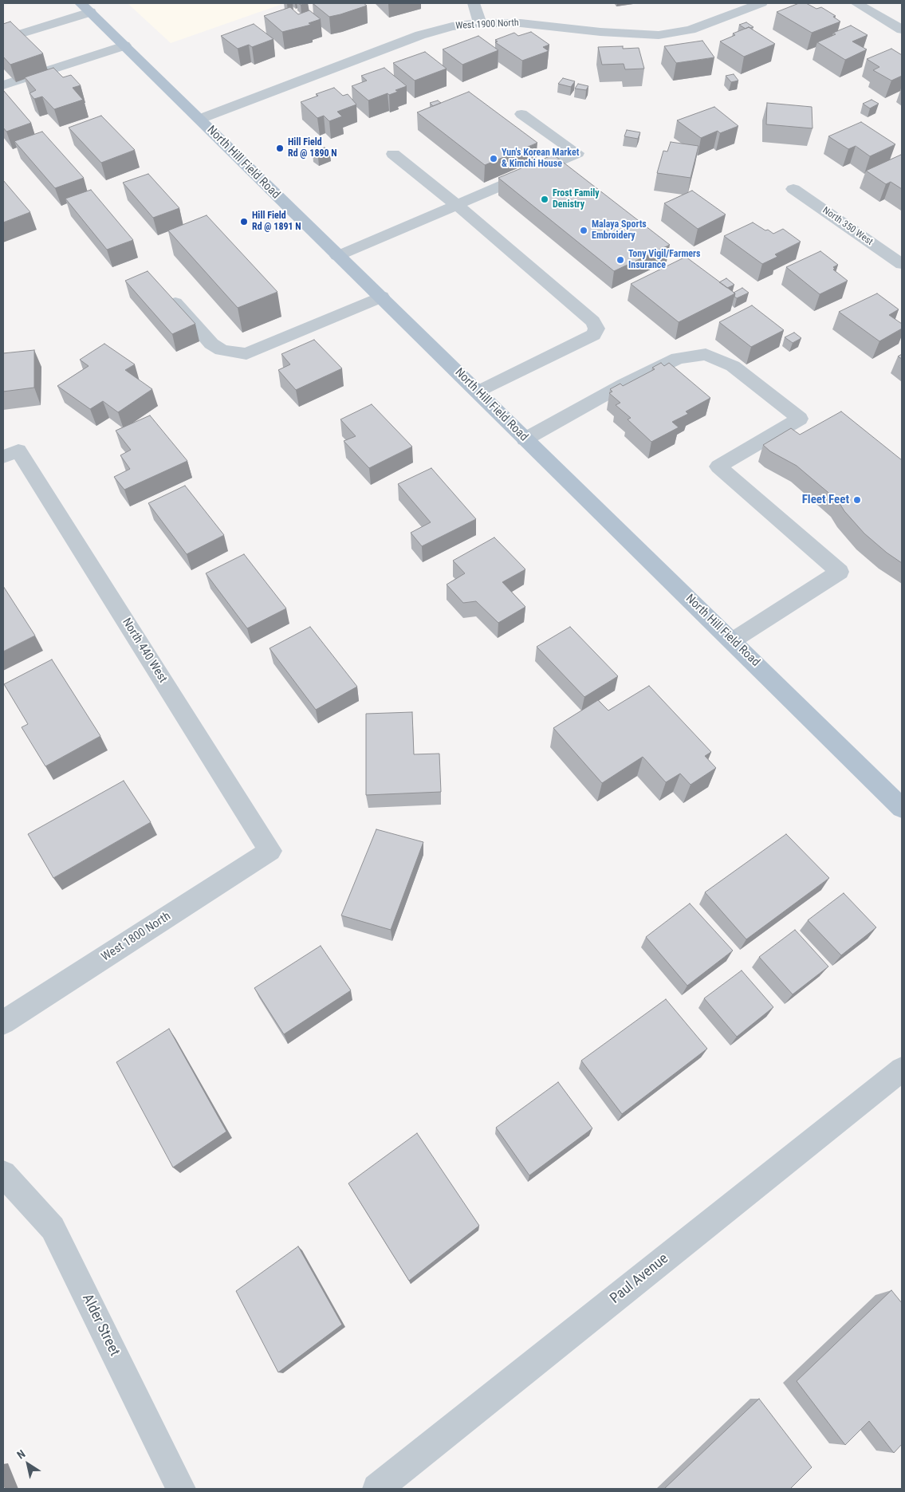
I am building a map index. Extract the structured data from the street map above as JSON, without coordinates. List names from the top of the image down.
{
  "streets": {
    "main road": ["North Hill Field Road"],
    "street": [
      "West 1900 North",
      "North 350 West",
      "North 440 West",
      "West 1800 North",
      "Paul Avenue",
      "Alder Street"
    ]
  },
  "crossings": [
    ["West 1900 North", "North Hill Field Road"],
    ["North 440 West", "West 1800 North"]
  ],
  "places": [
    "Hill Field Rd @ 1890 N",
    "Yun's Korean Market & Kimchi House",
    "Frost Family Denistry",
    "Hill Field Rd @ 1891 N",
    "Malaya Sports Embroidery",
    "Tony Vigil/Farmers Insurance",
    "Fleet Feet"
  ],
  "north": "top left"
}
